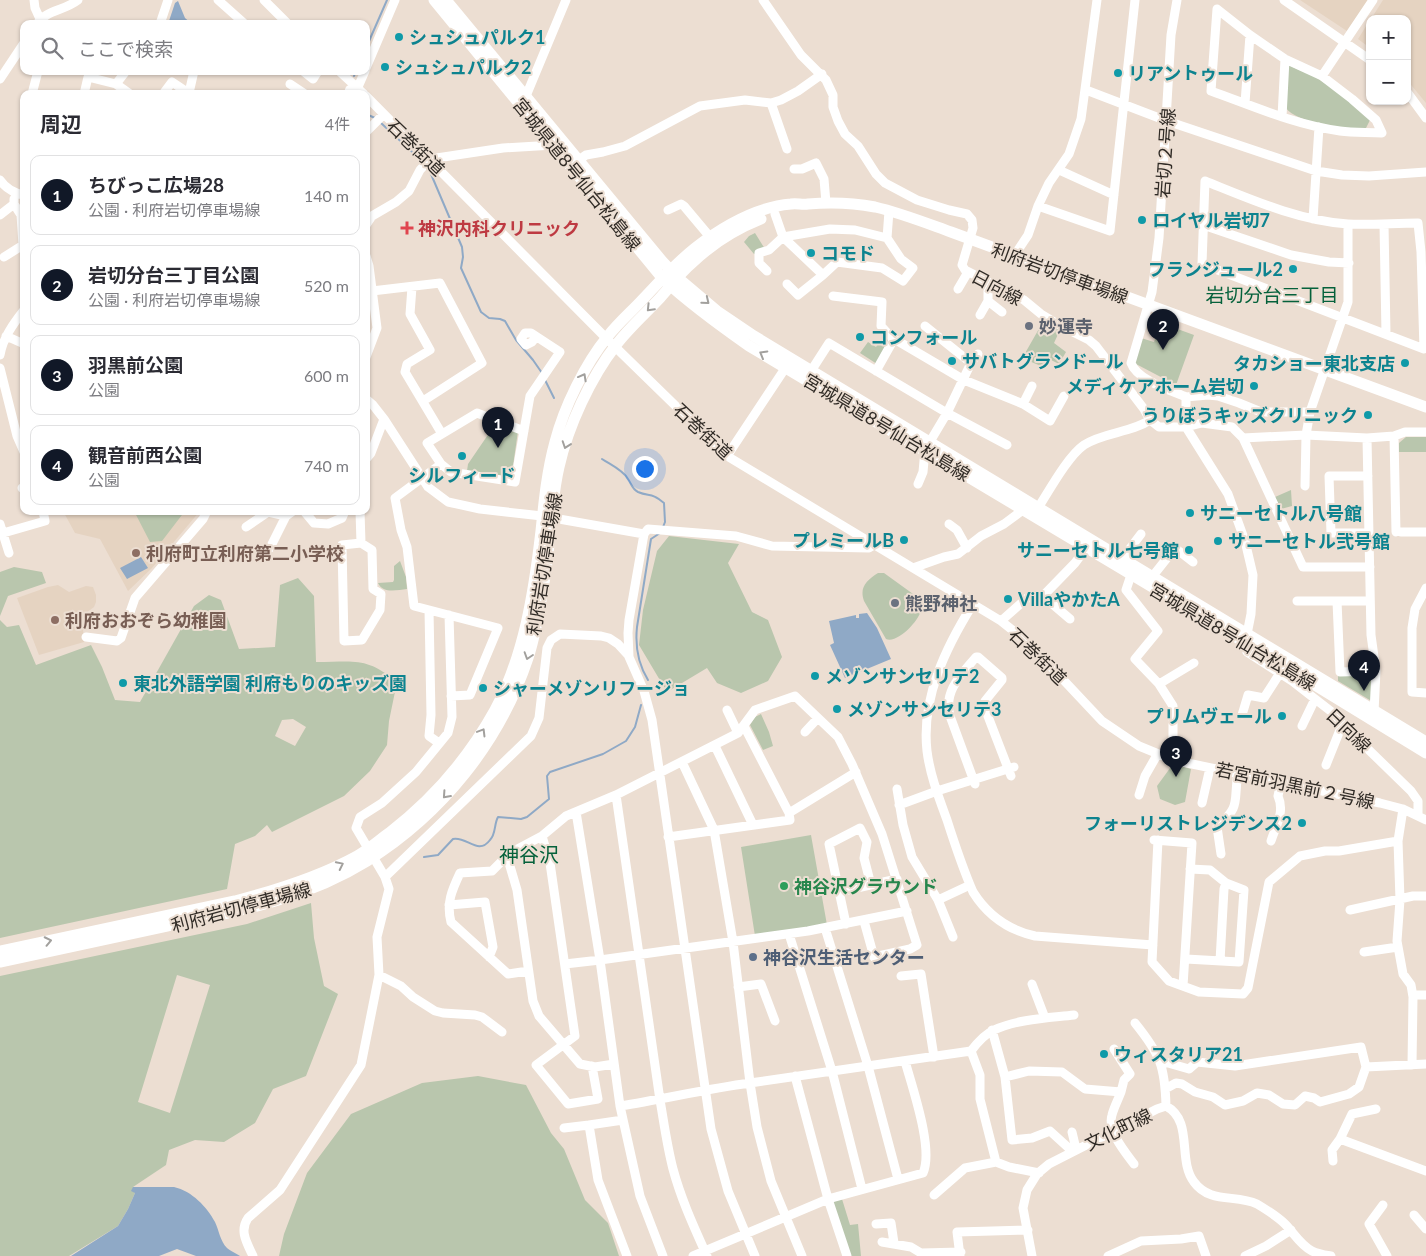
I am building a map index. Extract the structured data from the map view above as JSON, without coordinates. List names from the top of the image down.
{
  "streets": {
    "main road": ["宮城県道8号仙台松島線", "利府岩切停車場線"],
    "street": [
      "石巻街道",
      "岩切２号線",
      "日向線",
      "若宮前羽黒前２号線",
      "文化町線"
    ]
  },
  "crossings": [
    ["石巻街道", "利府岩切停車場線"],
    ["石巻街道", "若宮前羽黒前２号線"],
    ["岩切２号線", "利府岩切停車場線"],
    ["宮城県道8号仙台松島線", "利府岩切停車場線"],
    ["宮城県道8号仙台松島線", "日向線"],
    ["利府岩切停車場線", "日向線"],
    ["日向線", "若宮前羽黒前２号線"]
  ],
  "districts": ["岩切分台三丁目", "神谷沢"],
  "places": {
    "other": [
      "シュシュパルク1",
      "シュシュパルク2",
      "リアントゥール",
      "ロイヤル岩切7",
      "コモド",
      "フランジュール2",
      "妙運寺",
      "コンフォール",
      "サバトグランドール",
      "タカショー東北支店",
      "メディケアホーム岩切",
      "うりぼうキッズクリニック",
      "シルフィード",
      "サニーセトル八号館",
      "プレミールB",
      "サニーセトル弐号館",
      "サニーセトル七号館",
      "利府町立利府第二小学校",
      "VillaやかたA",
      "熊野神社",
      "利府おおぞら幼稚園",
      "メゾンサンセリテ2",
      "東北外語学園 利府もりのキッズ園",
      "シャーメゾンリフージョ",
      "メゾンサンセリテ3",
      "プリムヴェール",
      "フォーリストレジデンス2",
      "神谷沢グラウンド",
      "神谷沢生活センター",
      "ウィスタリア21"
    ],
    "health": ["神沢内科クリニック"]
  },
  "page": {
    "map_buttons": ["+", "−"],
    "search": "ここで検索",
    "heading": ["周辺", "4件"],
    "list": [
      {
        "mark": "1",
        "name": "ちびっこ広場28",
        "note": "公園 · 利府岩切停車場線",
        "value": "140 m"
      },
      {
        "mark": "2",
        "name": "岩切分台三丁目公園",
        "note": "公園 · 利府岩切停車場線",
        "value": "520 m"
      },
      {
        "mark": "3",
        "name": "羽黒前公園",
        "note": "公園",
        "value": "600 m"
      },
      {
        "mark": "4",
        "name": "観音前西公園",
        "note": "公園",
        "value": "740 m"
      }
    ],
    "pins": [
      "2",
      "1",
      "4",
      "3"
    ]
  }
}
